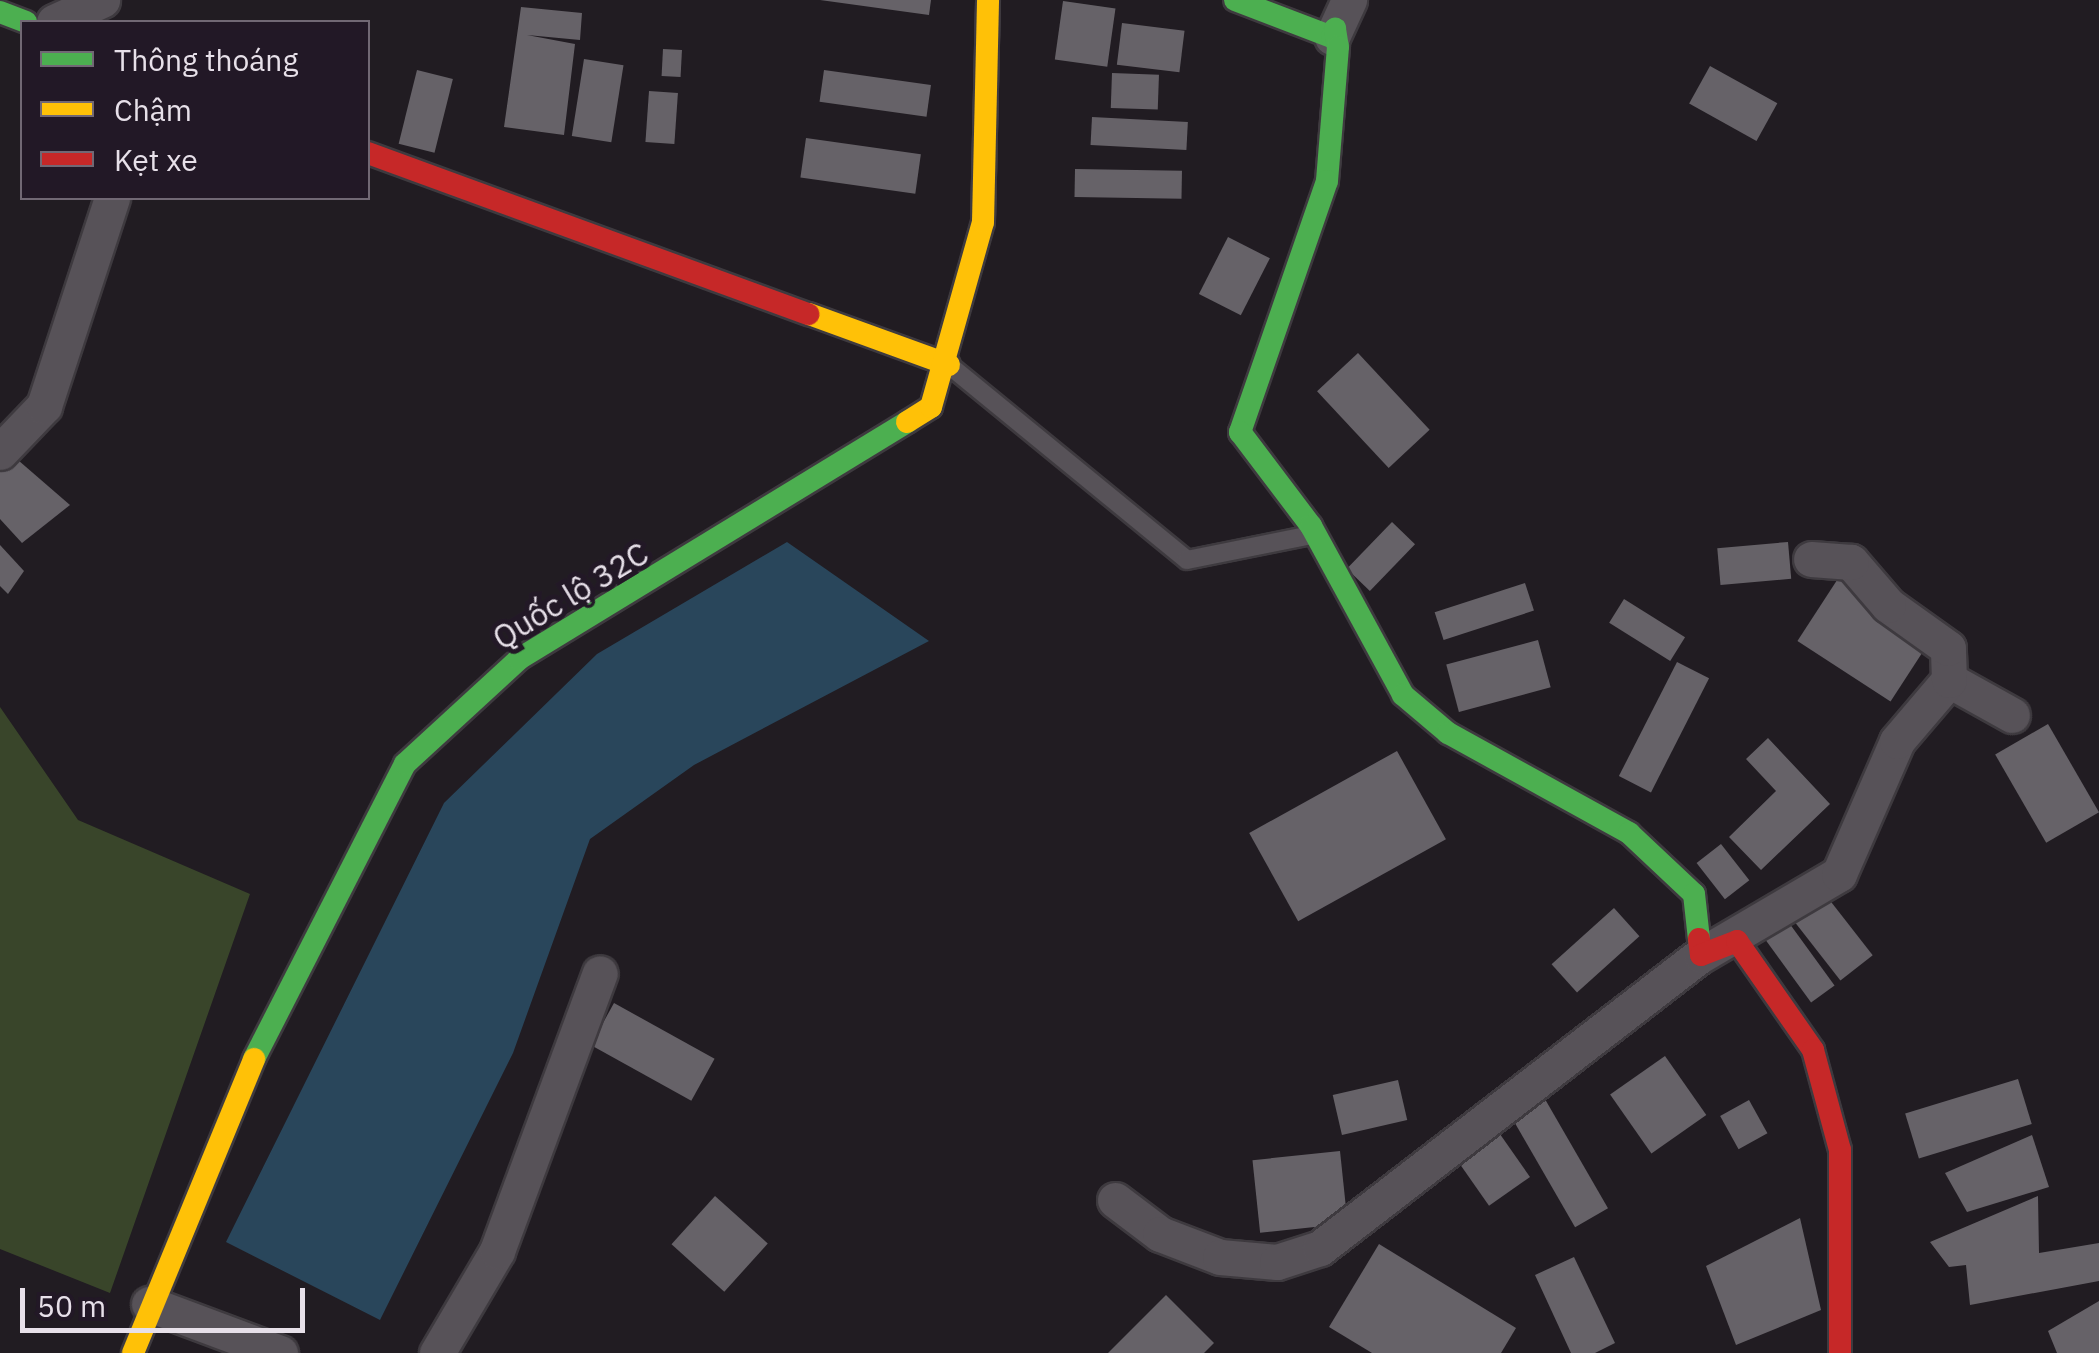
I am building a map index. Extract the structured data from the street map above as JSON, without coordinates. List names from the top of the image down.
{
  "streets": {
    "street": ["Quốc lộ 32C"]
  },
  "legend": ["Thông thoáng", "Chậm", "Kẹt xe"],
  "scale_bar": "50 m"
}
